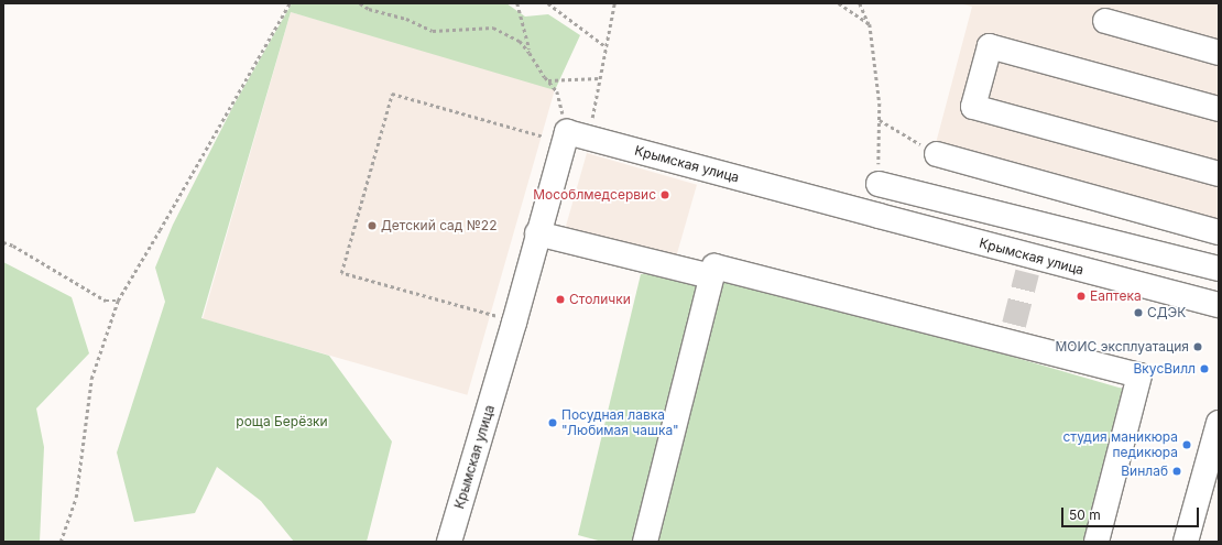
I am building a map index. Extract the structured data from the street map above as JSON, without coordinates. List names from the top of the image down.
{
  "streets": {
    "street": ["Крымская улица"]
  },
  "parks": ["роща Берёзки"],
  "places": [
    "Мособлмедсервис",
    "Детский сад №22",
    "Еаптека",
    "Столички",
    "СДЭК",
    "МОИС эксплуатация",
    "ВкусВилл",
    "Посудная лавка \"Любимая чашка\"",
    "студия маникюра педикюра",
    "Винлаб"
  ],
  "scale_bar": "50 m"
}
